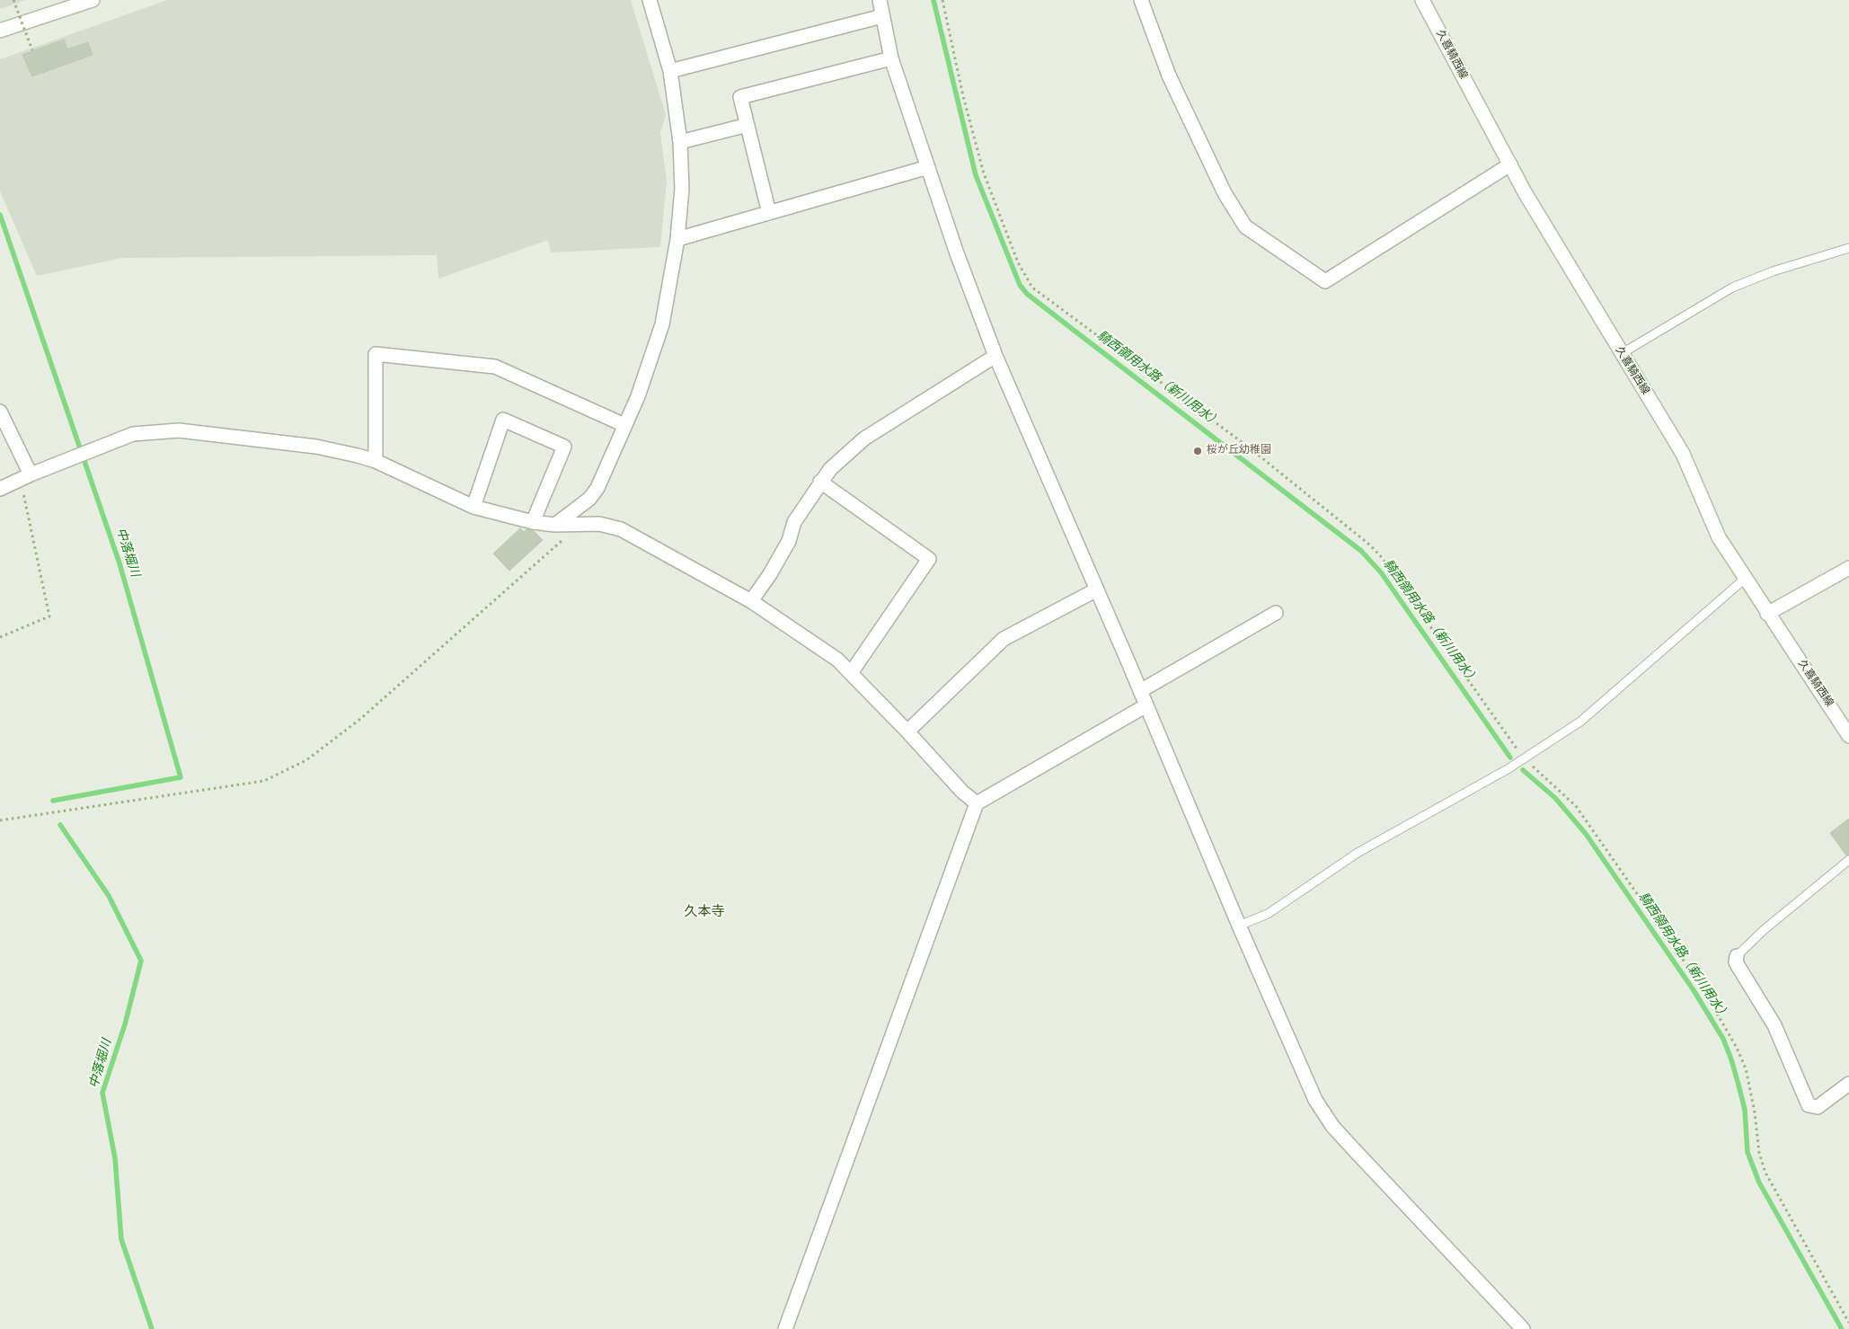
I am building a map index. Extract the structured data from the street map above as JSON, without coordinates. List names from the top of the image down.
{
  "streets": {
    "street": ["久喜騎西線"]
  },
  "districts": ["久本寺"],
  "water": ["騎西領用水路（新川用水）", "中落堀川"],
  "places": ["桜が丘幼稚園"]
}
